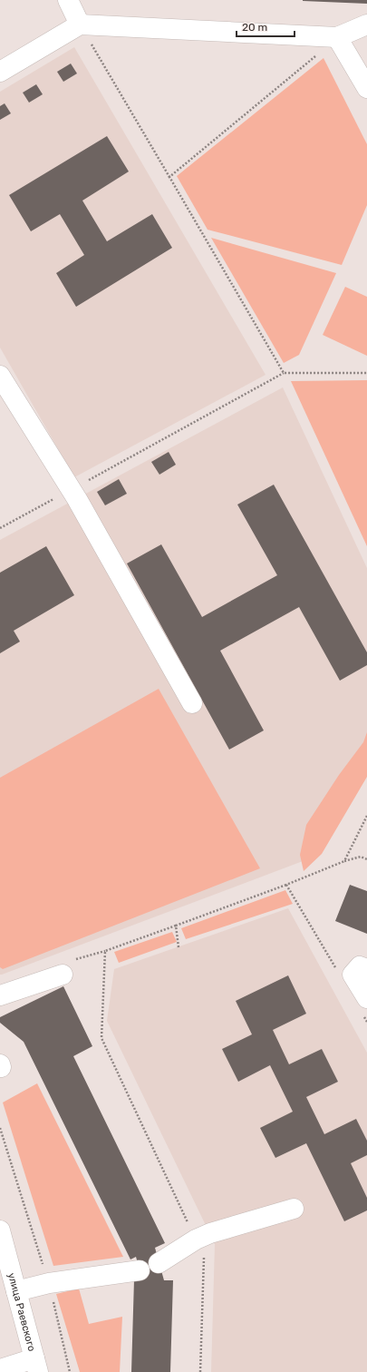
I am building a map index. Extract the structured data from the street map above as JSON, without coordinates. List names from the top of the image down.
{
  "streets": {
    "main road": ["улица Раевского"]
  },
  "scale_bar": "20 m"
}
